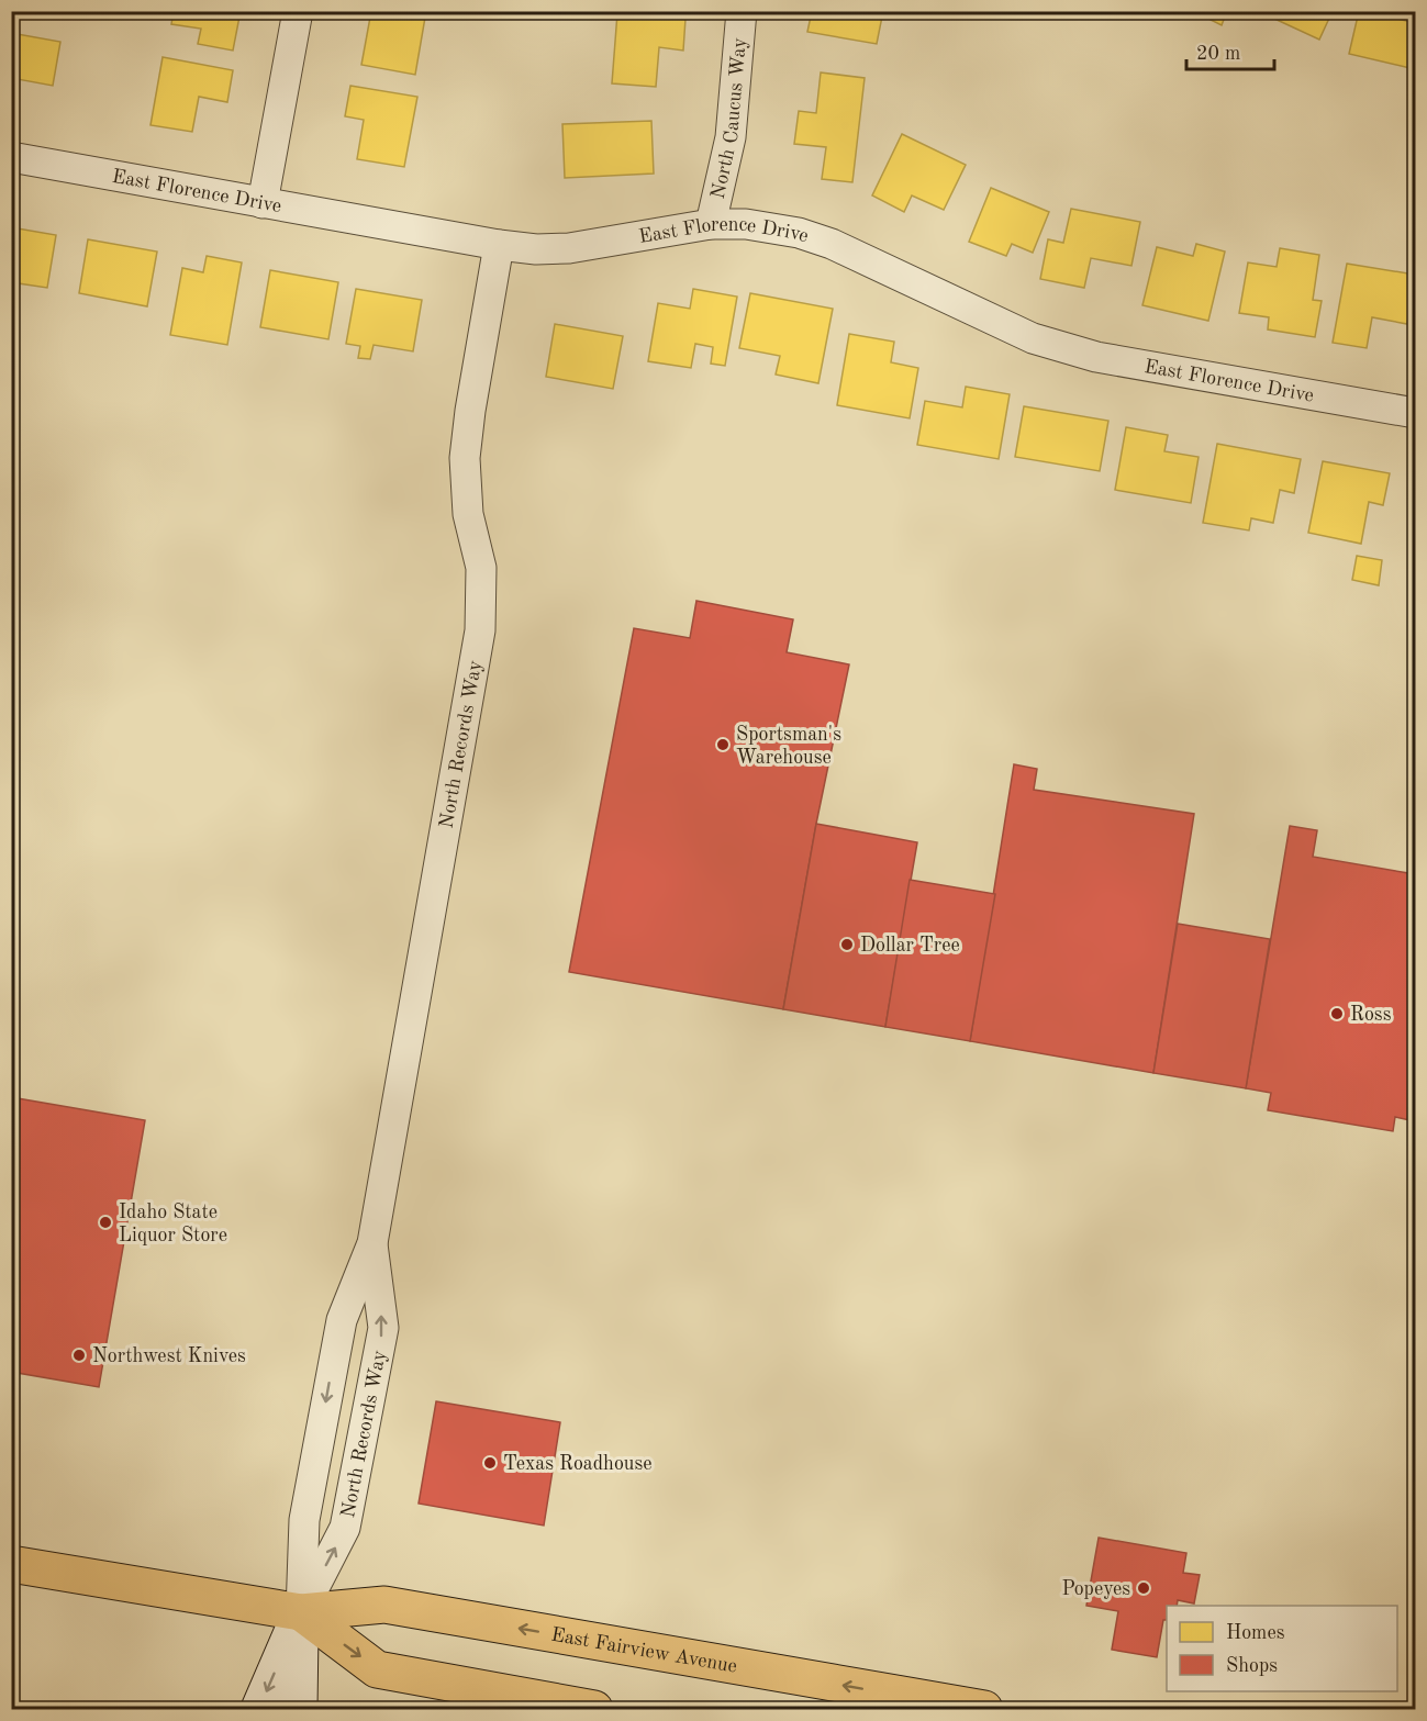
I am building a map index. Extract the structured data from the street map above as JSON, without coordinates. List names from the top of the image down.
{
  "streets": {
    "main road": ["East Fairview Avenue"],
    "street": ["North Caucus Way", "East Florence Drive", "North Records Way"]
  },
  "crossings": [
    ["North Caucus Way", "East Florence Drive"],
    ["East Florence Drive", "North Records Way"],
    ["North Records Way", "East Fairview Avenue"]
  ],
  "places": [
    "Sportsman's Warehouse",
    "Dollar Tree",
    "Ross",
    "Idaho State Liquor Store",
    "Northwest Knives",
    "Texas Roadhouse",
    "Popeyes"
  ],
  "legend": ["Homes", "Shops"],
  "scale_bar": "20 m"
}
